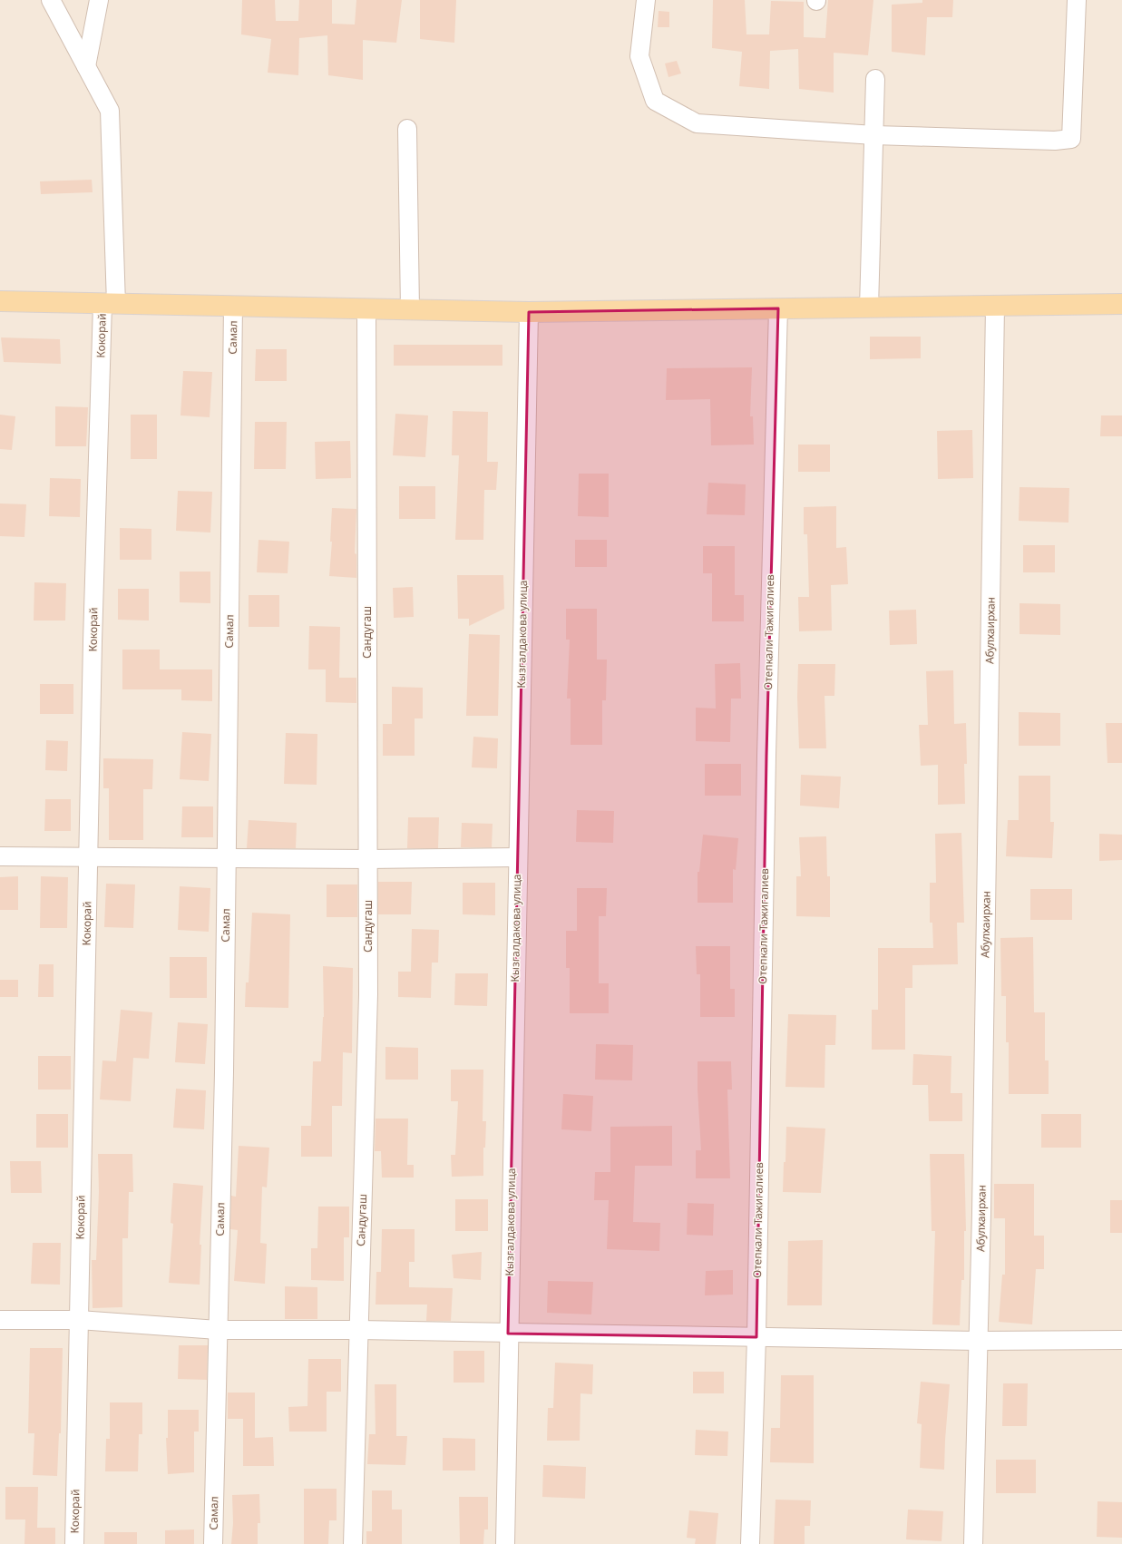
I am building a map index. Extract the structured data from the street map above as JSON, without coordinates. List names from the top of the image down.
{
  "streets": {
    "street": [
      "Кокорай",
      "Самал",
      "Абулхаирхан",
      "Сандугаш",
      "Отепкали Тажигалиев",
      "Кызгалдакова улица"
    ]
  }
}
